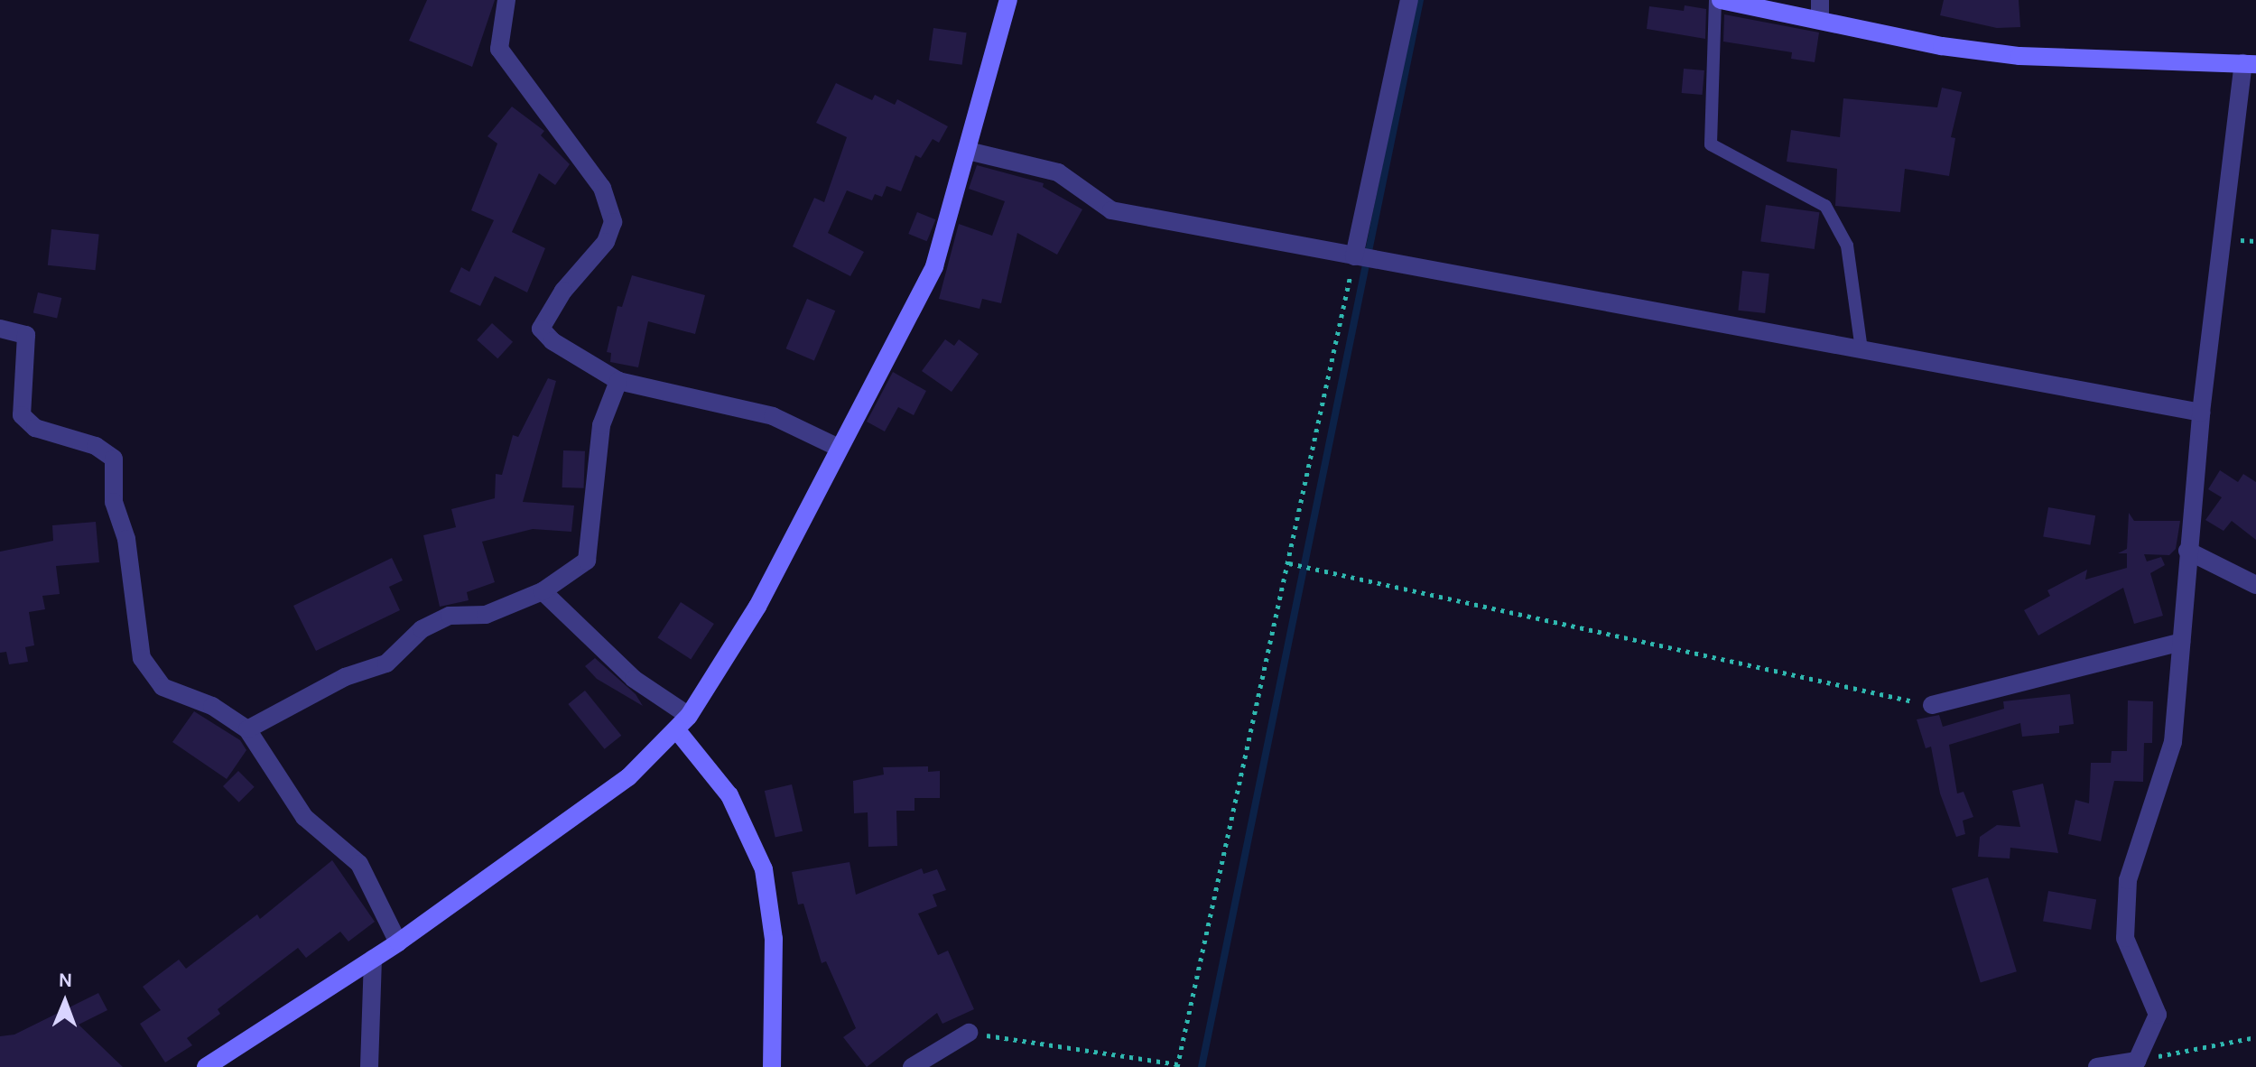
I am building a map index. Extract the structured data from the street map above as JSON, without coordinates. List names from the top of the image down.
{
  "north": "top"
}
